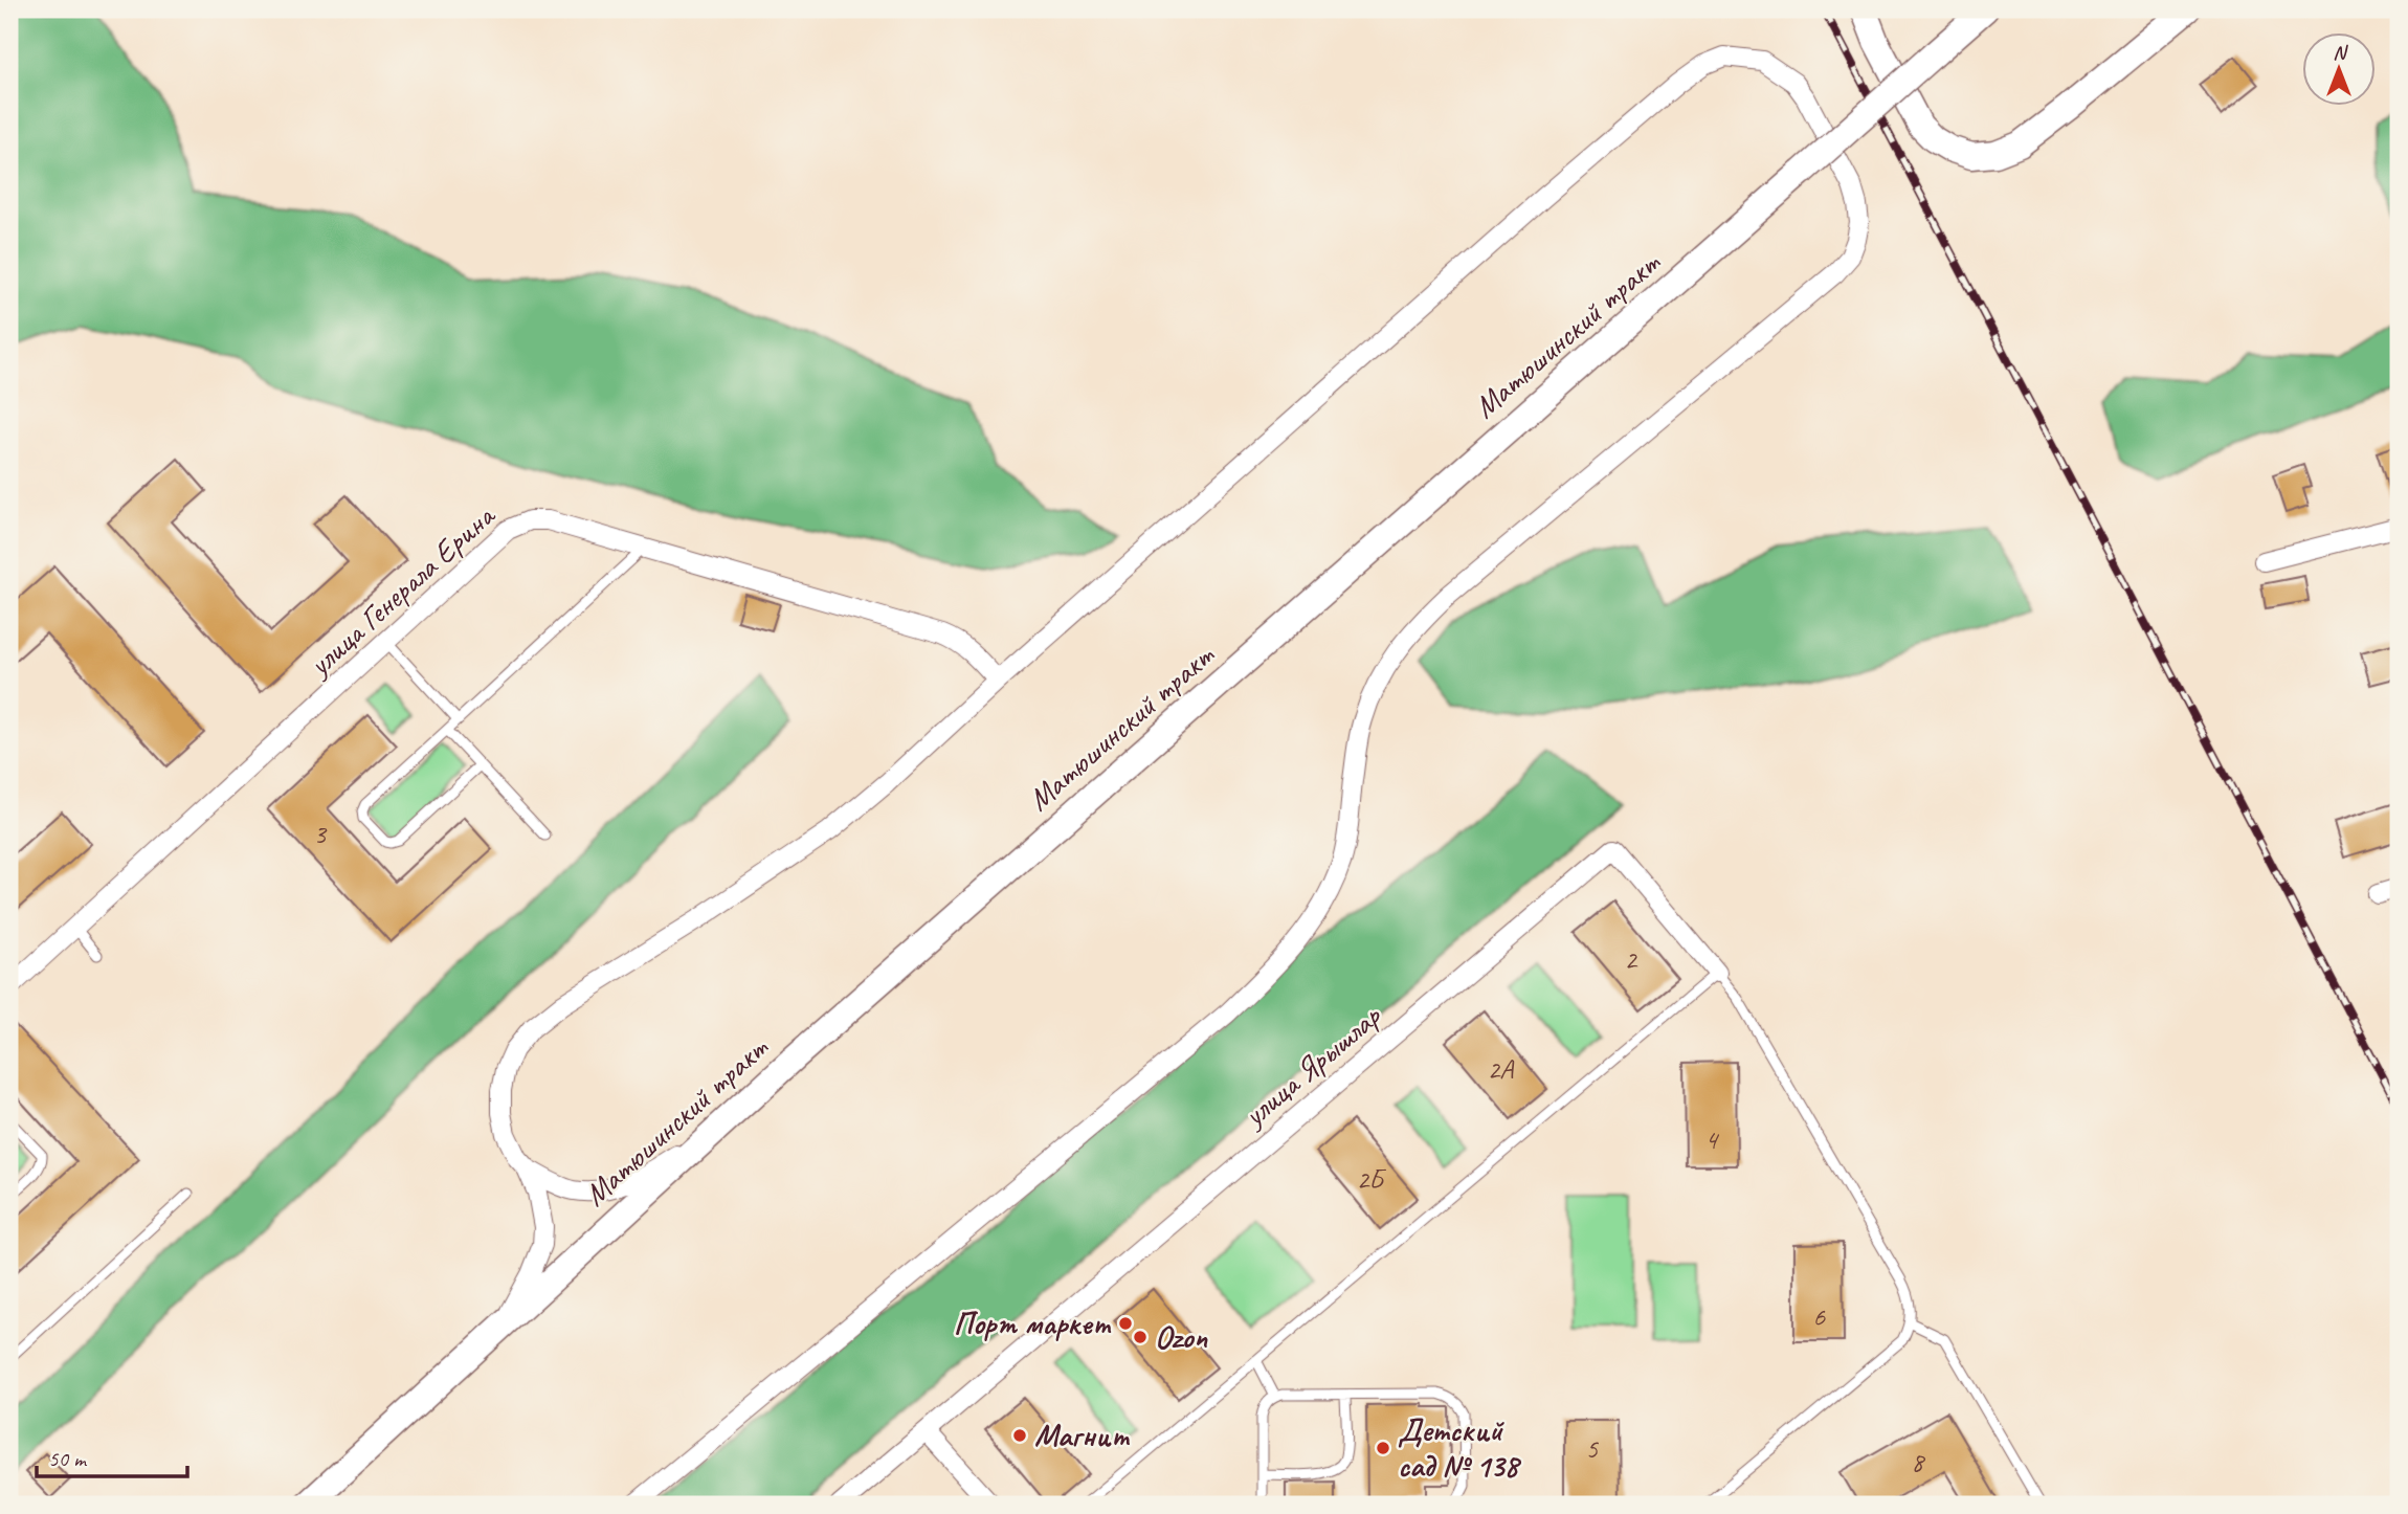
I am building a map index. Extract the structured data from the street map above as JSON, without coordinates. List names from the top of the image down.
{
  "streets": {
    "main road": ["Матюшинский тракт"],
    "street": ["улица Генерала Ерина", "улица Ярышлар"]
  },
  "places": [
    "Порт маркет",
    "Ozon",
    "Магнит",
    "Детский сад № 138"
  ],
  "house_numbers": [
    "3",
    "2",
    "2А",
    "4",
    "2Б",
    "6",
    "5",
    "8"
  ],
  "scale_bar": "50 m",
  "north": "top"
}
